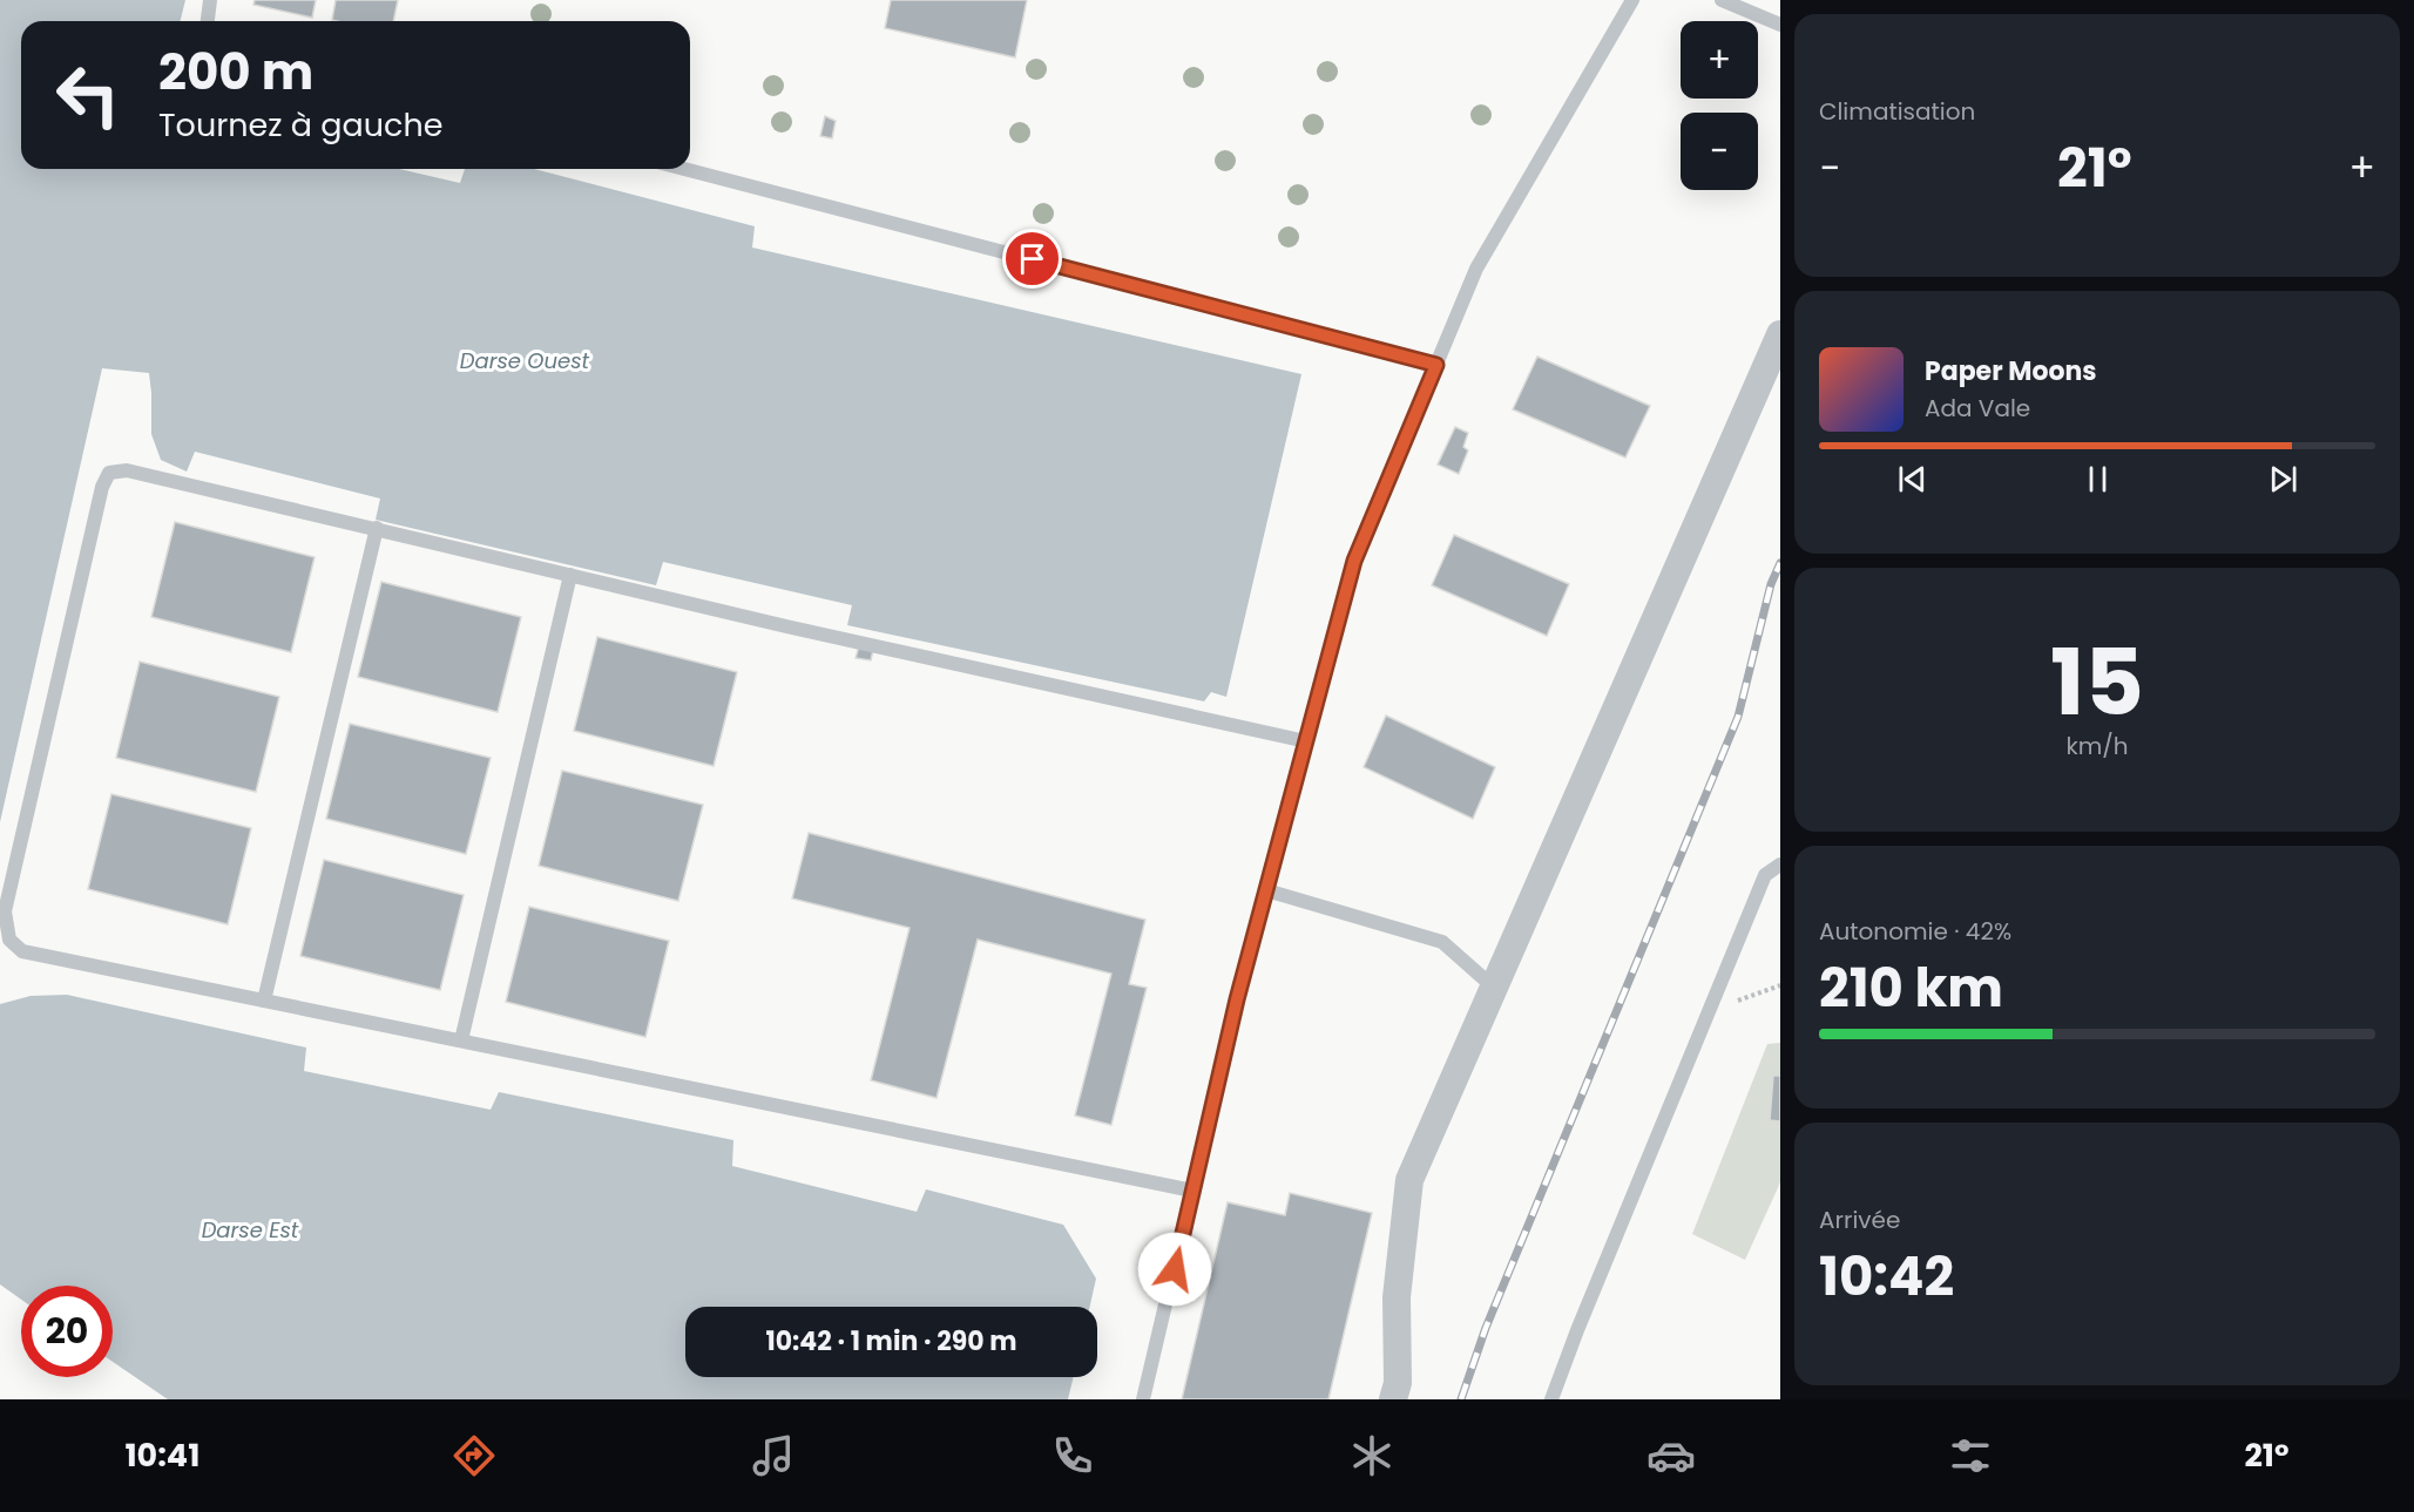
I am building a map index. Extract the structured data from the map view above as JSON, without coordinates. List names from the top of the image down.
{
  "water": ["Darse Ouest", "Darse Est"],
  "page": {
    "tile": [
      "Climatisation",
      ["15", "km/h"],
      ["Autonomie · 42%", "210 km"],
      ["Arrivée", "10:42"]
    ],
    "map_buttons": ["+", "−"],
    "turn": ["200 m", "Tournez à gauche"],
    "heat": ["−", "21°", "+"],
    "song": ["Paper Moons", "Ada Vale"],
    "limit": "20",
    "trip": "10:42 · 1 min · 290 m",
    "tabs": ["10:41", "21°"]
  }
}
